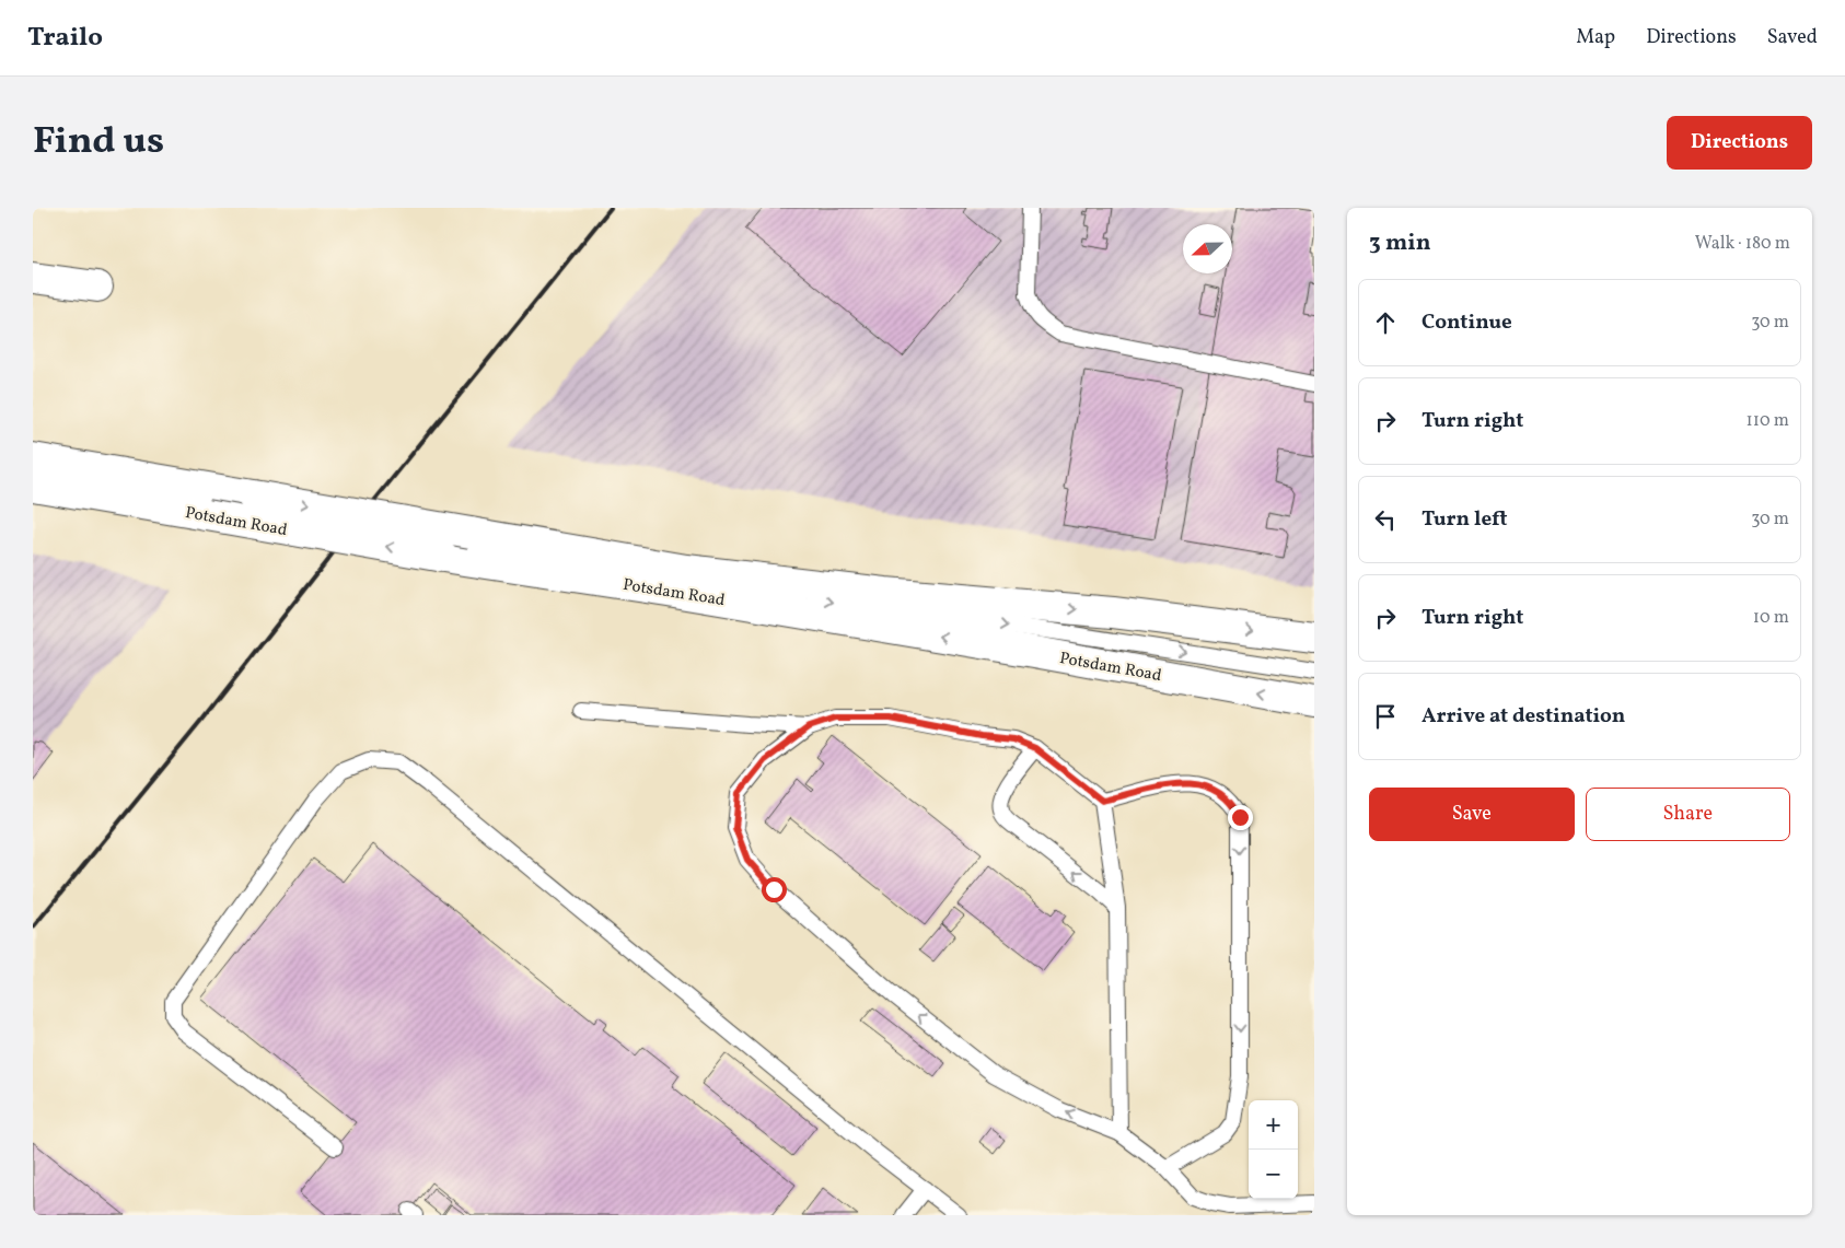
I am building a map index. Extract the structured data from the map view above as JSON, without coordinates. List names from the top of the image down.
{
  "streets": {
    "main road": ["Potsdam Road"]
  },
  "north": "left",
  "page": {
    "header": "Trailo",
    "nav": ["Map", "Directions", "Saved"],
    "title": "Find us",
    "buttons": [
      "Directions",
      ["Save", "Share"]
    ],
    "heading": ["3 min", "Walk · 180 m"],
    "list": [
      ["Continue", "30 m"],
      ["Turn right", "110 m"],
      ["Turn left", "30 m"],
      ["Turn right", "10 m"],
      "Arrive at destination"
    ],
    "map_buttons": ["+", "−"]
  }
}
